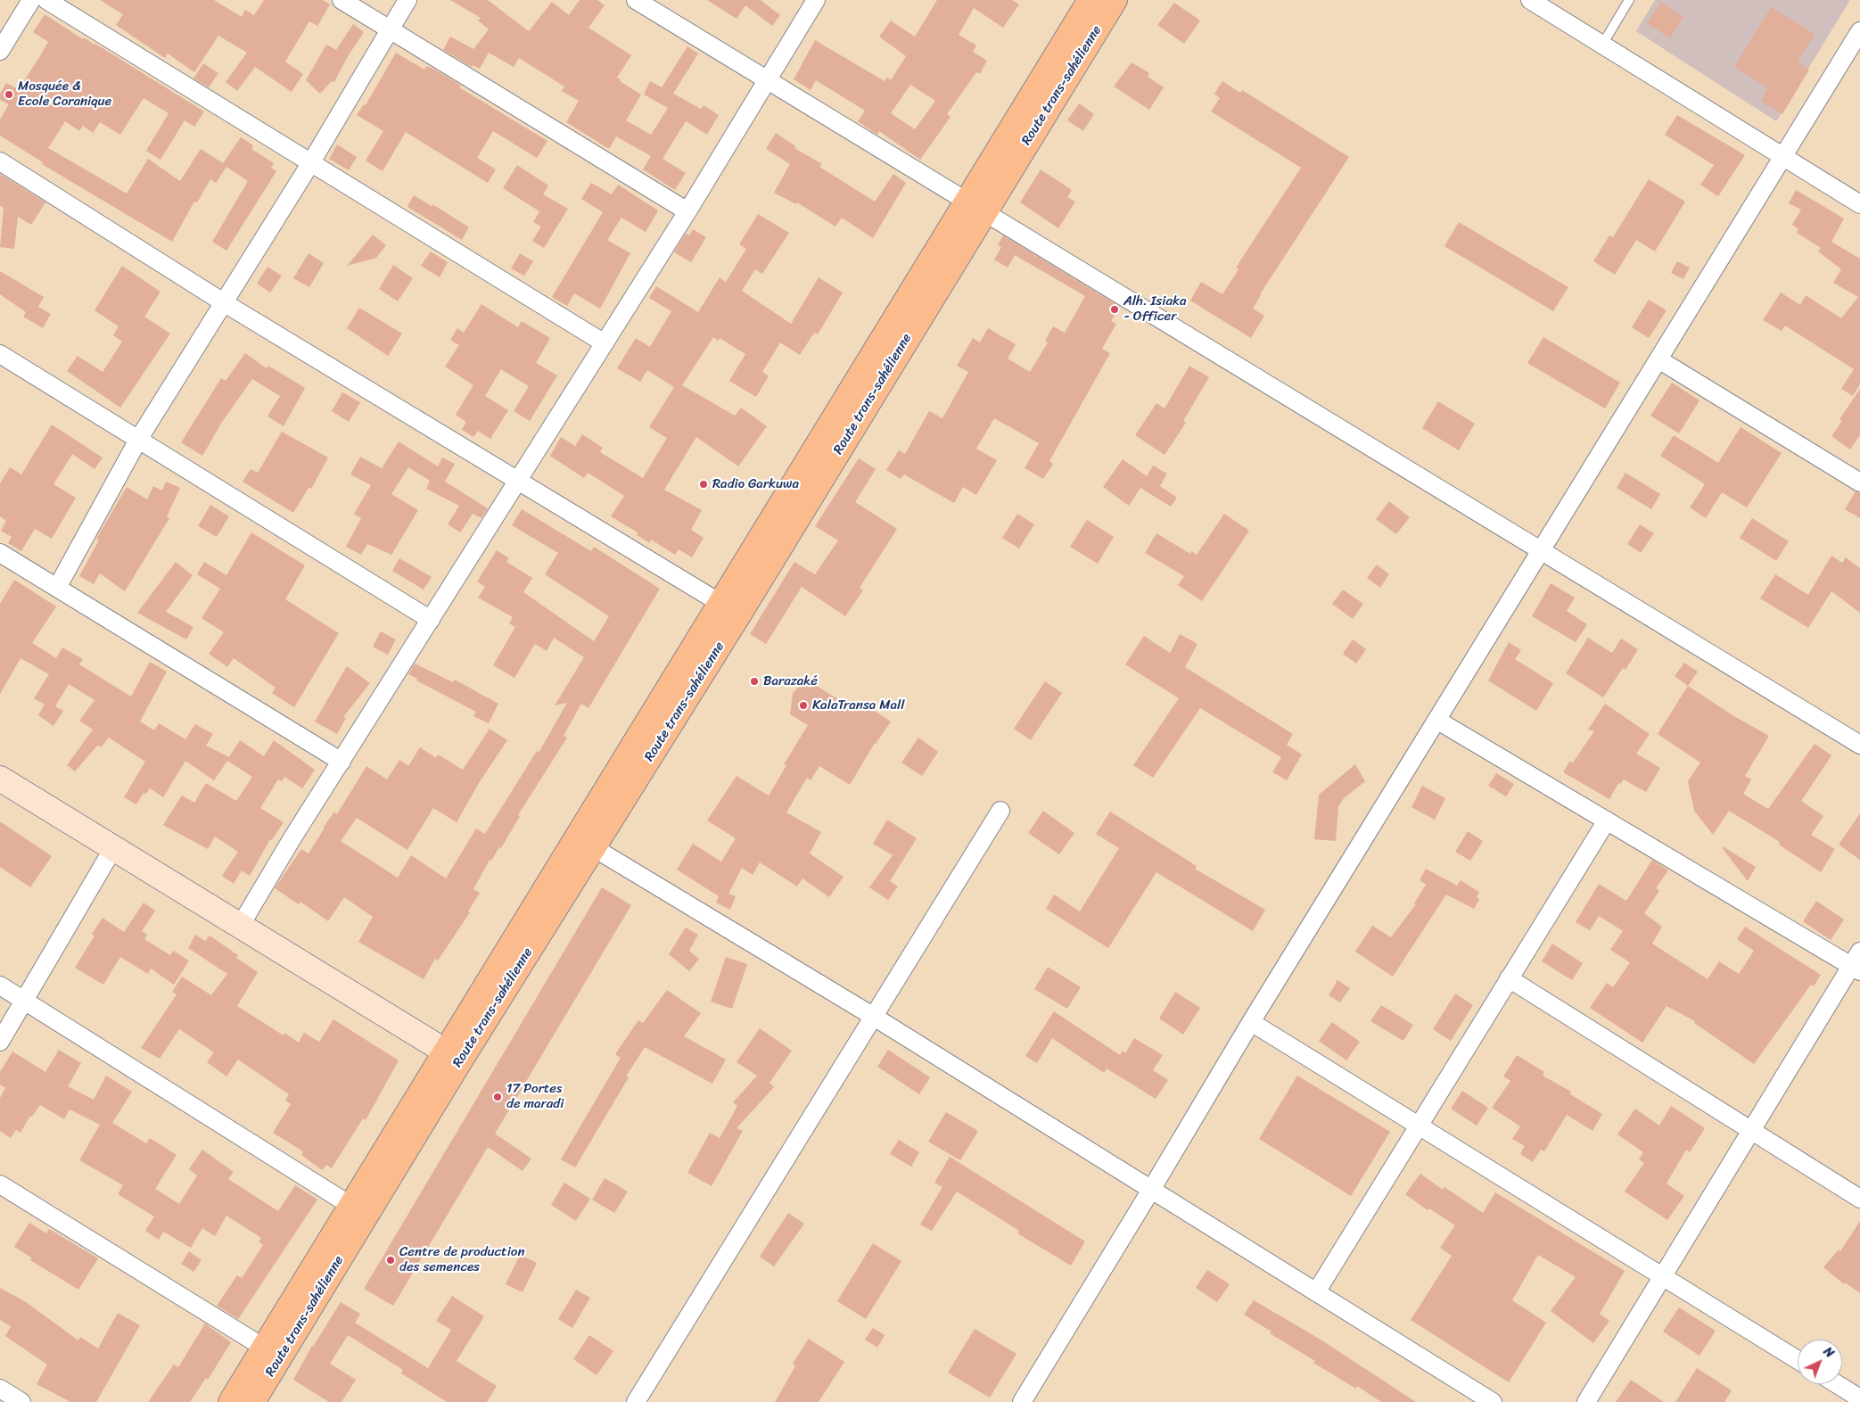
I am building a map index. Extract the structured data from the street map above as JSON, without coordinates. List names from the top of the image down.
{
  "streets": {
    "highway": ["Route trans-sahélienne"]
  },
  "places": [
    "Mosquée & Ecole Coranique",
    "Alh. Isiaka - Officer",
    "Radio Garkuwa",
    "Barazaké",
    "KalaTransa Mall",
    "17 Portes de maradi",
    "Centre de production des semences"
  ],
  "north": "top right"
}
